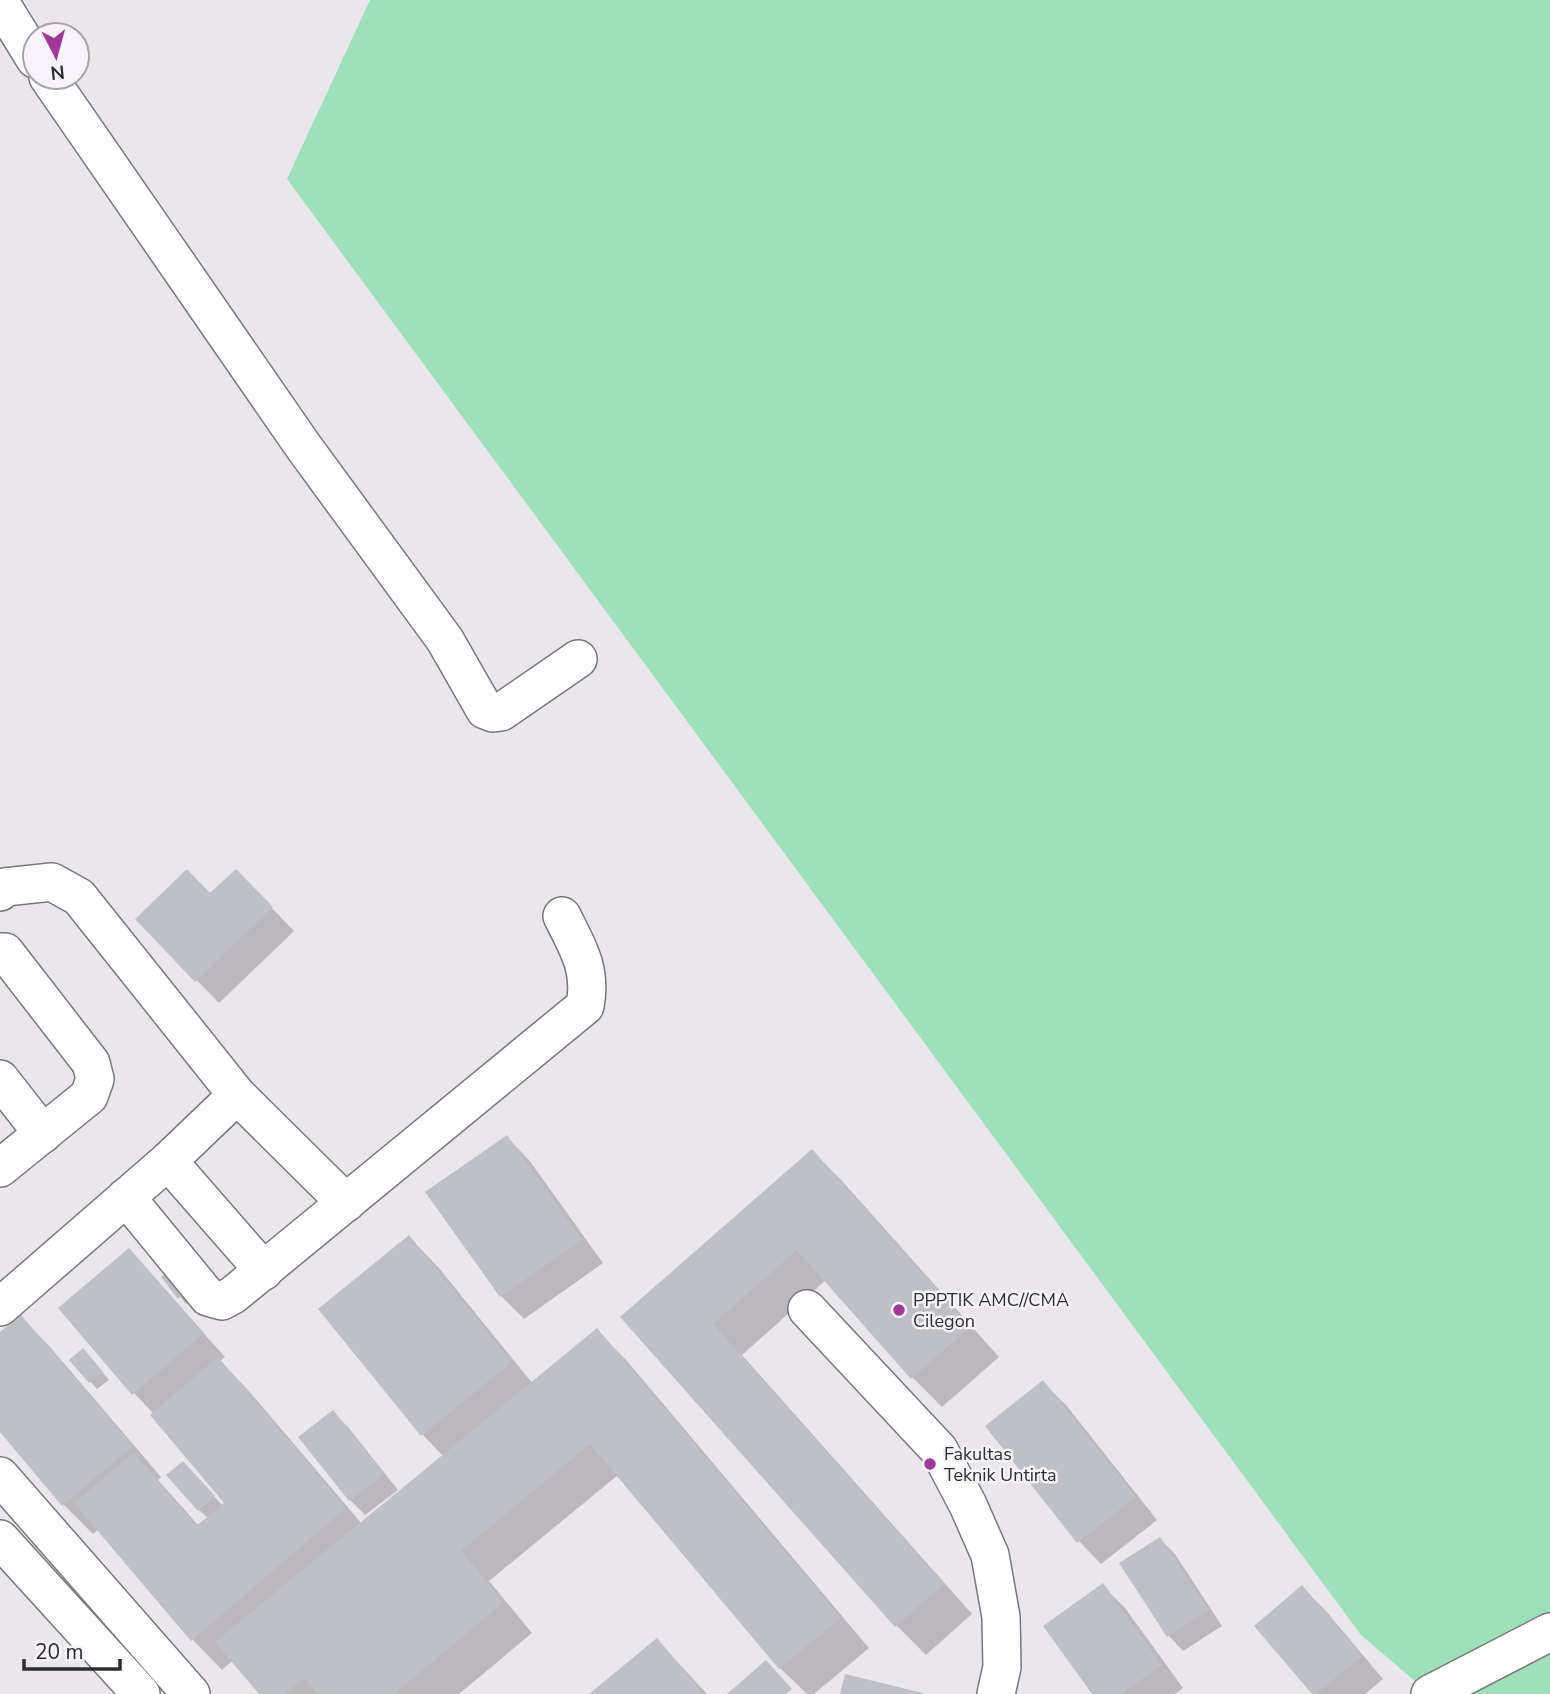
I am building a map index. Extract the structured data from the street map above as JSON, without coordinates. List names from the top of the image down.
{
  "places": ["PPPTIK AMC//CMA Cilegon", "Fakultas Teknik Untirta"],
  "scale_bar": "20 m",
  "north": "bottom"
}
